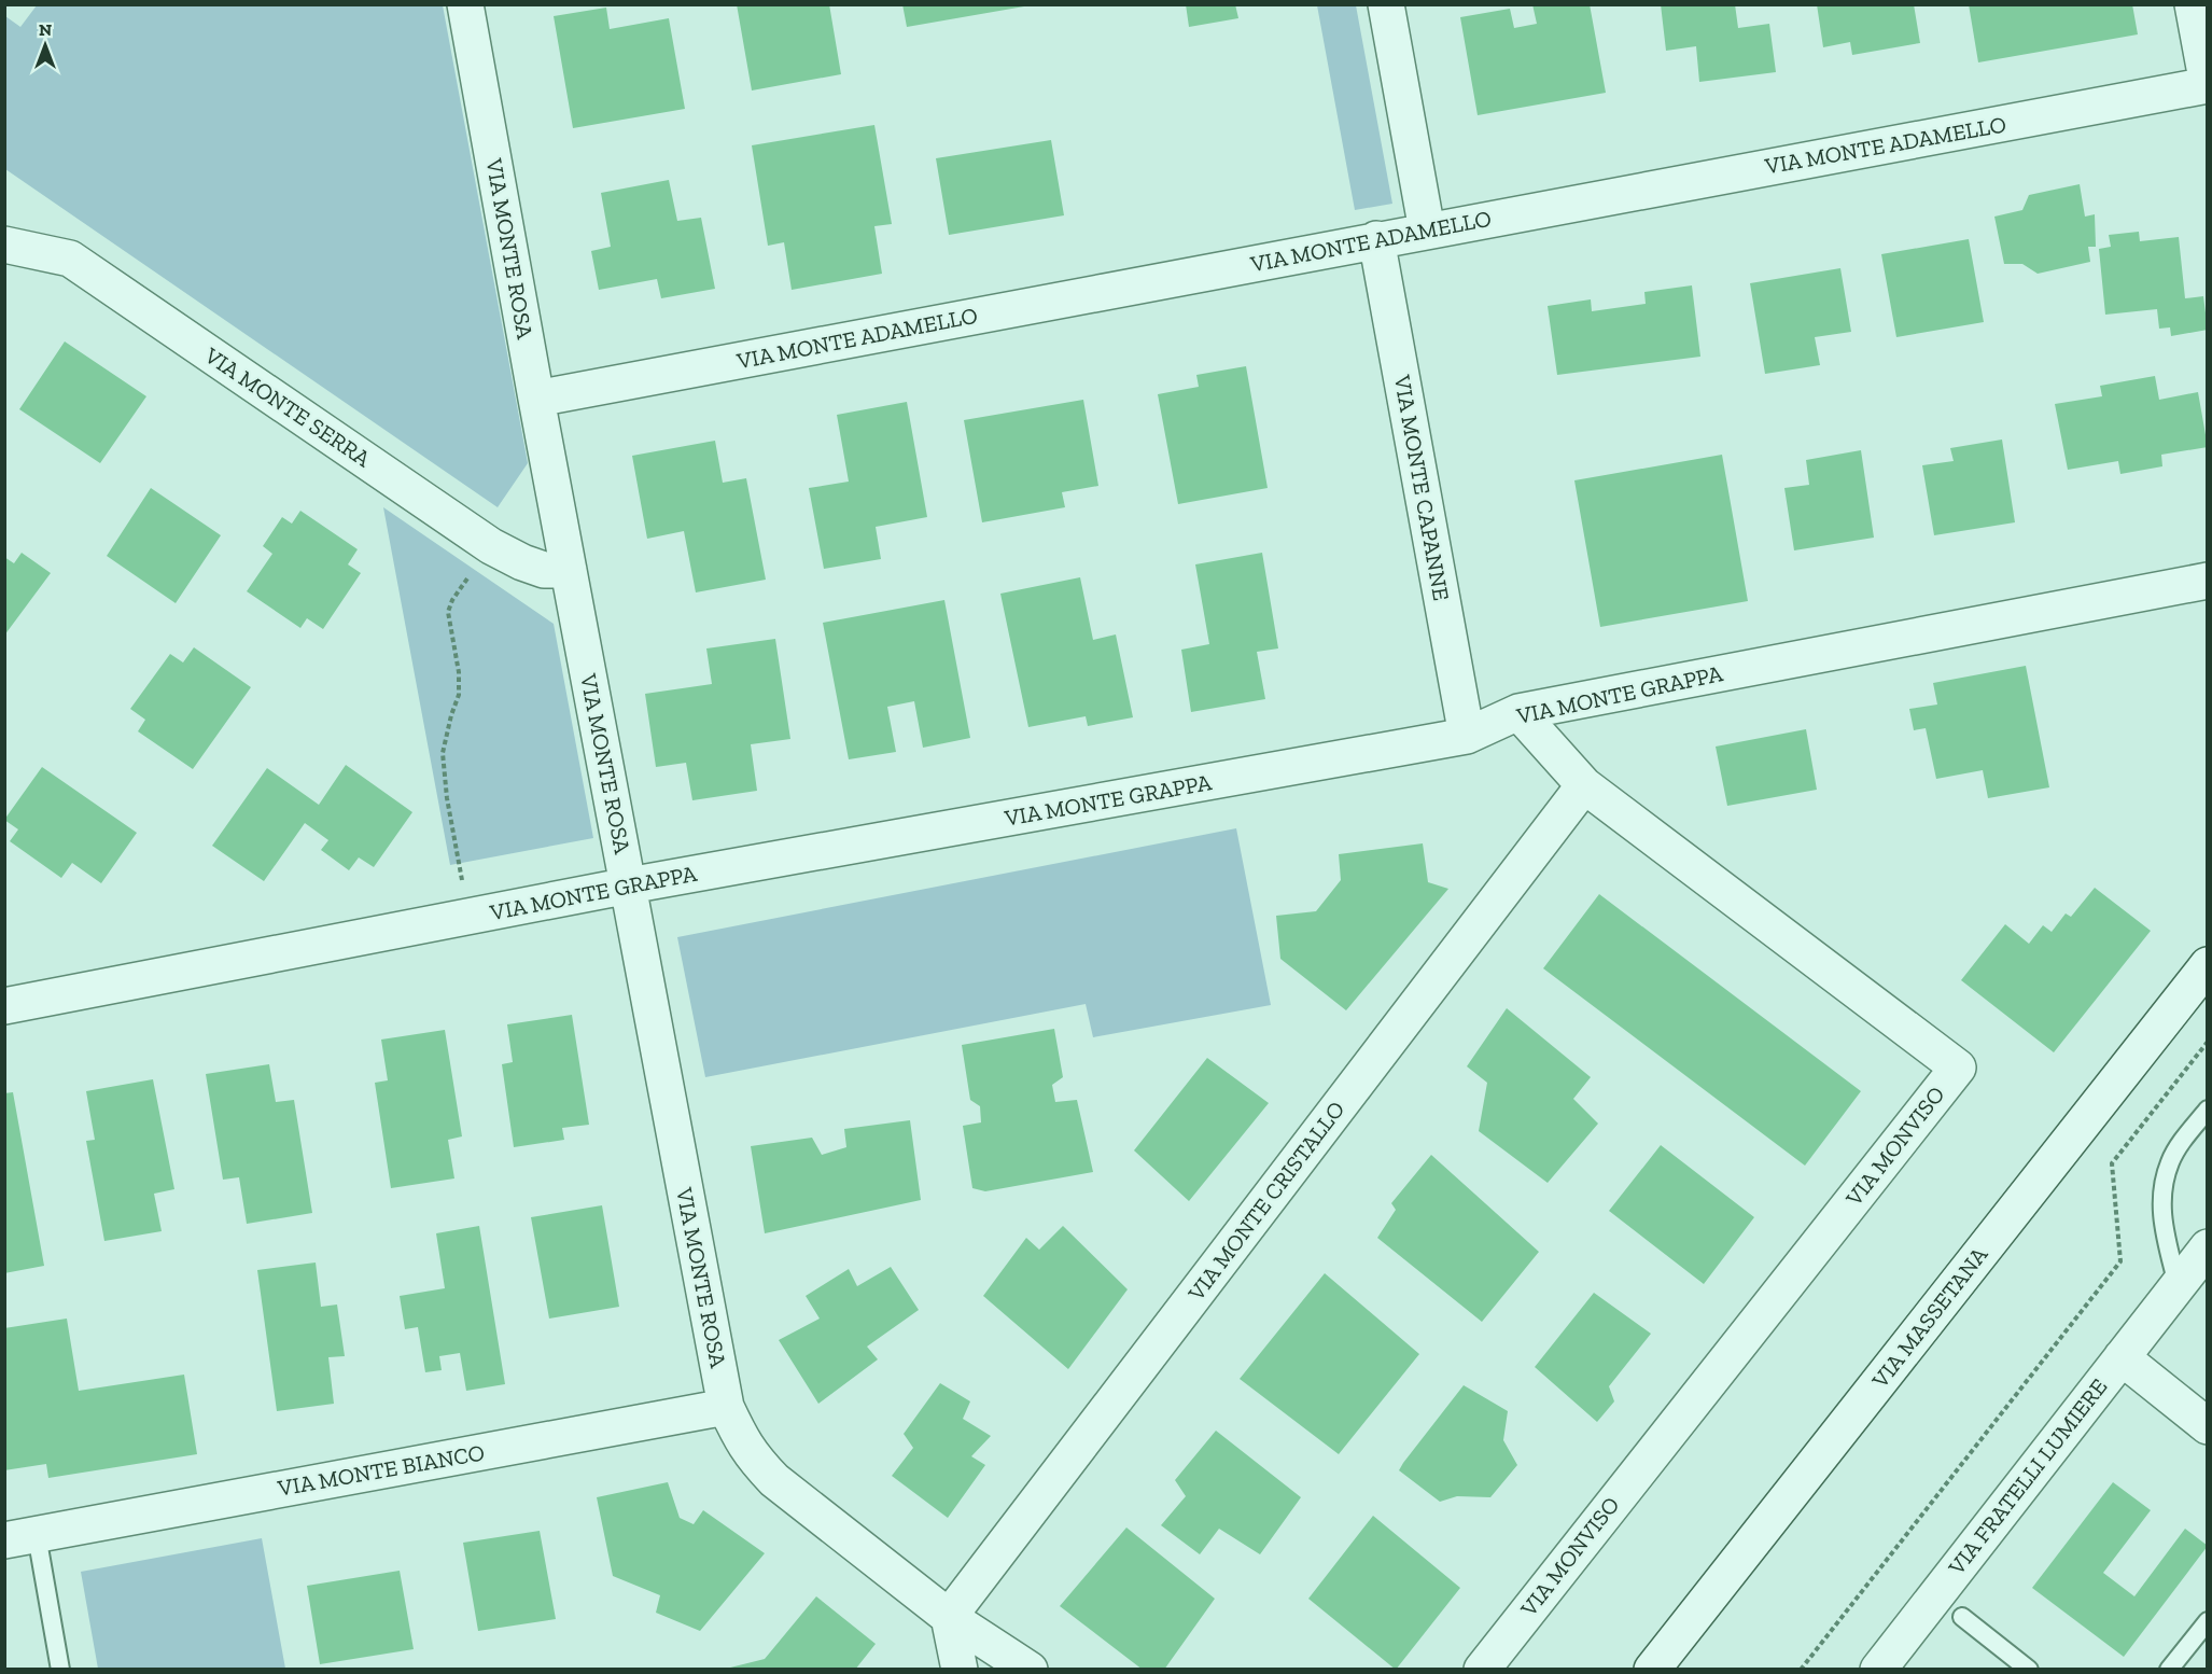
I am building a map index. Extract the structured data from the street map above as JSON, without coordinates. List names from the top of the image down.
{
  "streets": {
    "street": [
      "VIA MONTE ADAMELLO",
      "VIA MONTE ROSA",
      "VIA MONTE SERRA",
      "VIA MONTE CAPANNE",
      "VIA MONTE GRAPPA",
      "VIA MONVISO",
      "VIA MONTE CRISTALLO",
      "VIA MASSETANA",
      "VIA MONTE BIANCO",
      "VIA FRATELLI LUMIERE"
    ]
  },
  "crossings": [
    ["VIA MONTE ADAMELLO", "VIA MONTE ROSA"],
    ["VIA MONTE ADAMELLO", "VIA MONTE CAPANNE"],
    ["VIA MONTE ROSA", "VIA MONTE SERRA"],
    ["VIA MONTE ROSA", "VIA MONTE GRAPPA"],
    ["VIA MONTE ROSA", "VIA MONTE CRISTALLO"],
    ["VIA MONTE ROSA", "VIA MONTE BIANCO"],
    ["VIA MONTE CAPANNE", "VIA MONTE GRAPPA"],
    ["VIA MONTE GRAPPA", "VIA MONVISO"],
    ["VIA MONVISO", "VIA MONTE CRISTALLO"]
  ],
  "north": "top"
}
